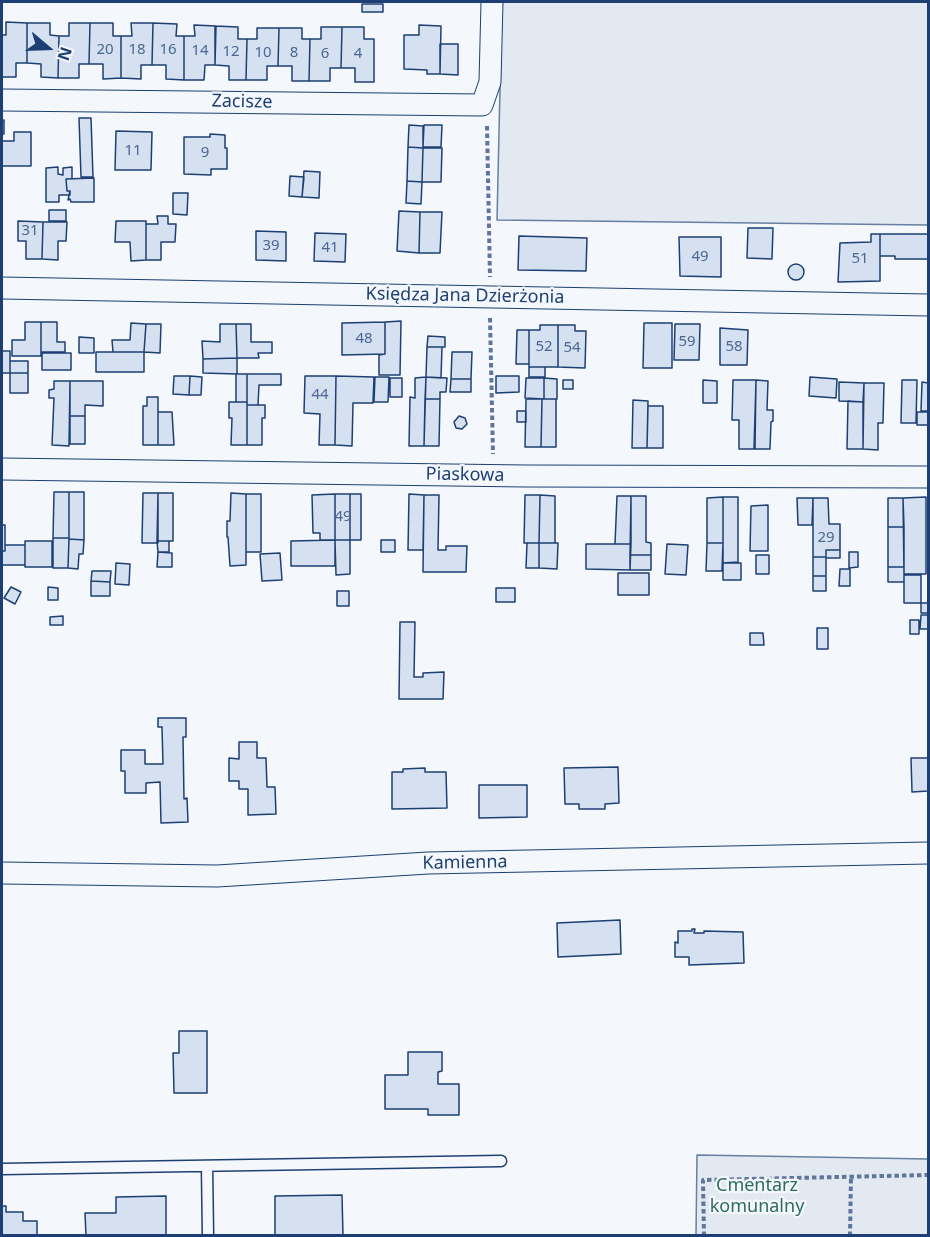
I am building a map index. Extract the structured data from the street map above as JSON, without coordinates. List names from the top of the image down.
{
  "streets": {
    "street": [
      "Zacisze",
      "Księdza Jana Dzierżonia",
      "Piaskowa",
      "Kamienna"
    ]
  },
  "parks": ["Cmentarz komunalny"],
  "house_numbers": [
    "20",
    "18",
    "16",
    "14",
    "12",
    "10",
    "8",
    "6",
    "4",
    "11",
    "9",
    "31",
    "39",
    "41",
    "49",
    "51",
    "48",
    "59",
    "52",
    "58",
    "54",
    "44",
    "49",
    "29"
  ],
  "north": "right"
}
